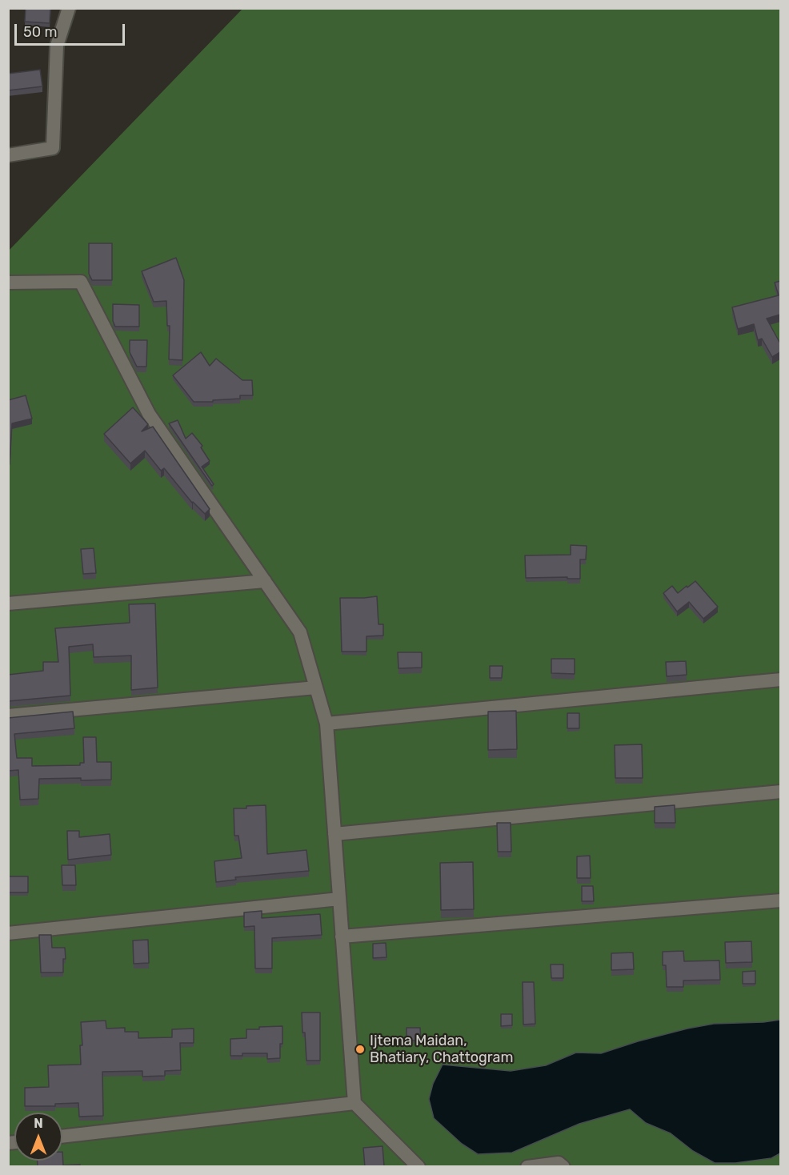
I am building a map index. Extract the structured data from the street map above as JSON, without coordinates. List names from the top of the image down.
{
  "places": ["Ijtema Maidan, Bhatiary, Chattogram"],
  "scale_bar": "50 m",
  "north": "top"
}
